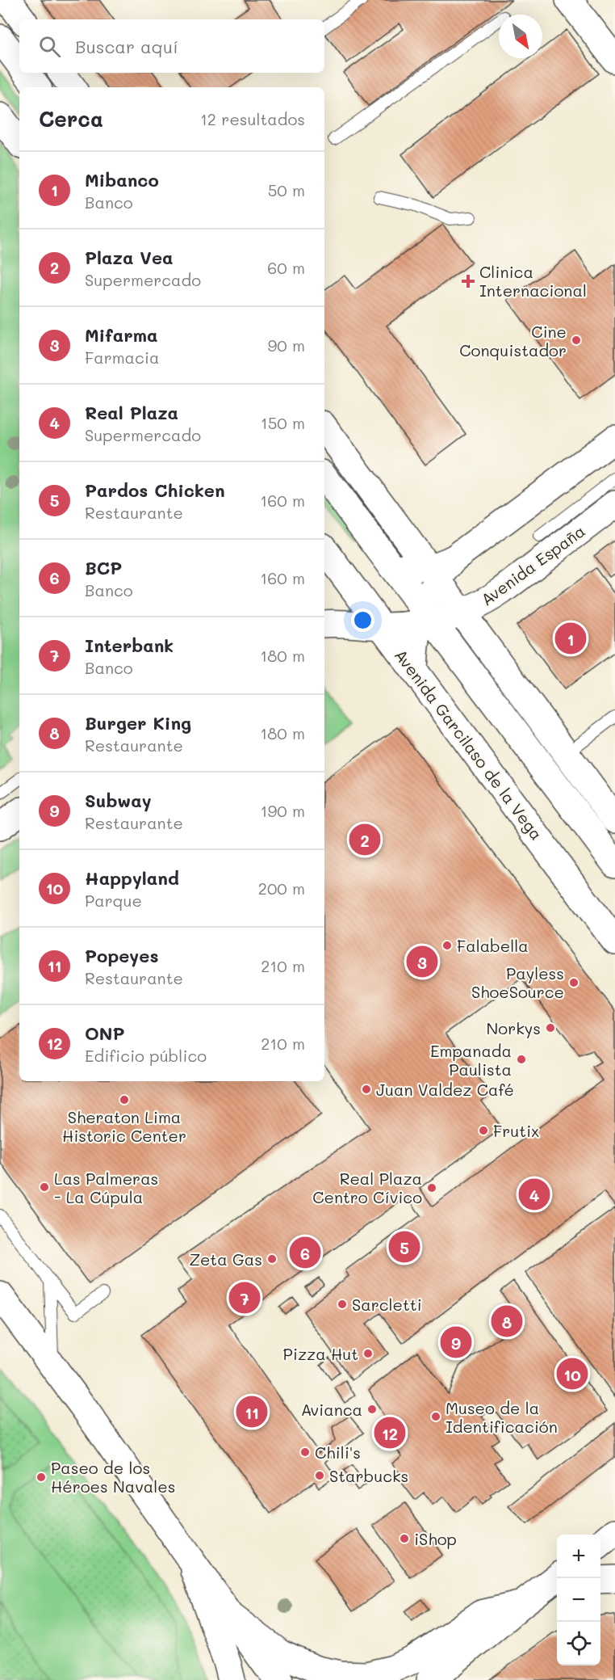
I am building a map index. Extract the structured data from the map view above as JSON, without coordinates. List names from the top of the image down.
{
  "streets": {
    "main road": ["Avenida España", "Avenida Garcilaso de la Vega"]
  },
  "crossings": [
    ["Avenida España", "Avenida Garcilaso de la Vega"]
  ],
  "places": {
    "health": ["Clinica Internacional"],
    "other": [
      "Cine Conquistador",
      "Falabella",
      "Payless ShoeSource",
      "Norkys",
      "Empanada Paulista",
      "Juan Valdez Café",
      "Sheraton Lima Historic Center",
      "Frutix",
      "Las Palmeras - La Cúpula",
      "Real Plaza Centro Cívico",
      "Zeta Gas",
      "Sarcletti",
      "Pizza Hut",
      "Avianca",
      "Museo de la Identificación",
      "Chili's",
      "Starbucks",
      "Paseo de los Héroes Navales",
      "iShop"
    ]
  },
  "north": "bottom right",
  "page": {
    "search": "Buscar aquí",
    "heading": ["Cerca", "12 resultados"],
    "list": [
      {
        "mark": "1",
        "name": "Mibanco",
        "note": "Banco",
        "value": "50 m"
      },
      {
        "mark": "2",
        "name": "Plaza Vea",
        "note": "Supermercado",
        "value": "60 m"
      },
      {
        "mark": "3",
        "name": "Mifarma",
        "note": "Farmacia",
        "value": "90 m"
      },
      {
        "mark": "4",
        "name": "Real Plaza",
        "note": "Supermercado",
        "value": "150 m"
      },
      {
        "mark": "5",
        "name": "Pardos Chicken",
        "note": "Restaurante",
        "value": "160 m"
      },
      {
        "mark": "6",
        "name": "BCP",
        "note": "Banco",
        "value": "160 m"
      },
      {
        "mark": "7",
        "name": "Interbank",
        "note": "Banco",
        "value": "180 m"
      },
      {
        "mark": "8",
        "name": "Burger King",
        "note": "Restaurante",
        "value": "180 m"
      },
      {
        "mark": "9",
        "name": "Subway",
        "note": "Restaurante",
        "value": "190 m"
      },
      {
        "mark": "10",
        "name": "Happyland",
        "note": "Parque",
        "value": "200 m"
      },
      {
        "mark": "11",
        "name": "Popeyes",
        "note": "Restaurante",
        "value": "210 m"
      },
      {
        "mark": "12",
        "name": "ONP",
        "note": "Edificio público",
        "value": "210 m"
      }
    ],
    "pins": [
      "1",
      "2",
      "3",
      "4",
      "5",
      "6",
      "7",
      "8",
      "9",
      "10",
      "11",
      "12"
    ],
    "map_buttons": ["+", "−"]
  }
}
